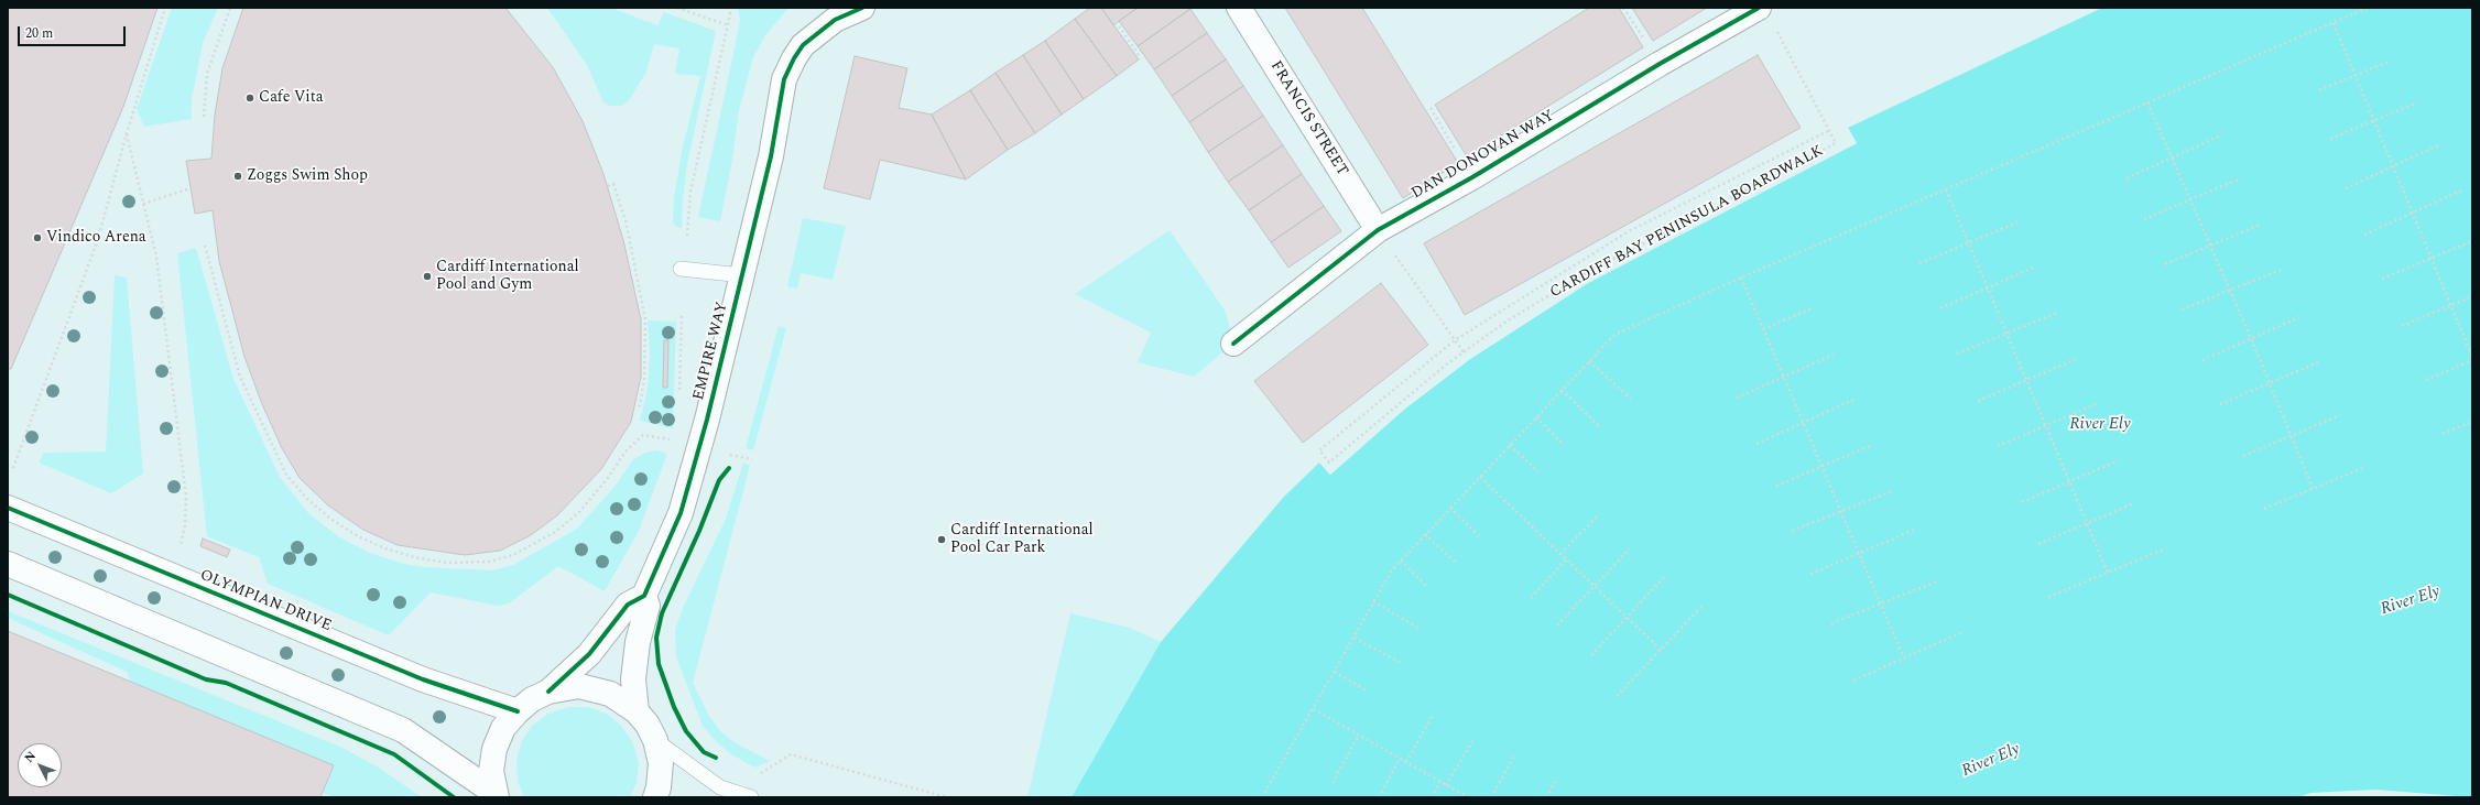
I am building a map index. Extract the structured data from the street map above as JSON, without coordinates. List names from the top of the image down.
{
  "streets": {
    "street": [
      "FRANCIS STREET",
      "DAN DONOVAN WAY",
      "EMPIRE WAY",
      "OLYMPIAN DRIVE"
    ],
    "path": ["CARDIFF BAY PENINSULA BOARDWALK"]
  },
  "crossings": [
    ["FRANCIS STREET", "DAN DONOVAN WAY"]
  ],
  "water": ["River Ely"],
  "places": [
    "Cafe Vita",
    "Zoggs Swim Shop",
    "Vindico Arena",
    "Cardiff International Pool and Gym",
    "Cardiff International Pool Car Park"
  ],
  "scale_bar": "20 m",
  "north": "top left"
}
